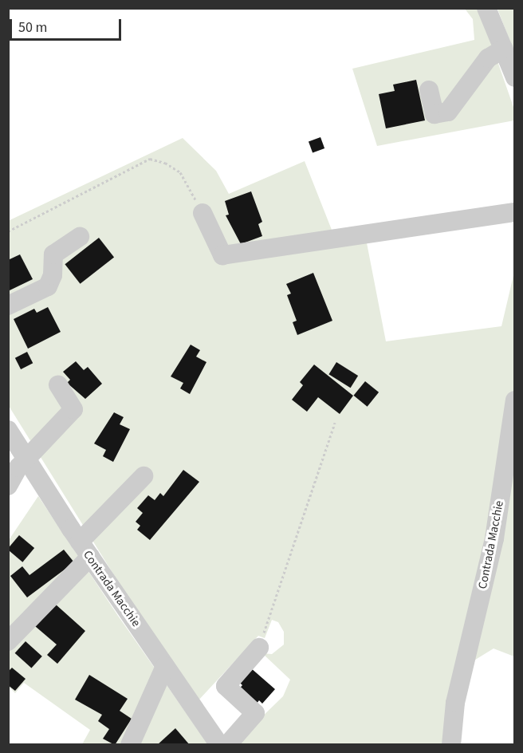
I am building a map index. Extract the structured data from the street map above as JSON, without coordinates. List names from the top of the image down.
{
  "streets": {
    "street": ["Contrada Macchie"]
  },
  "scale_bar": "50 m"
}
